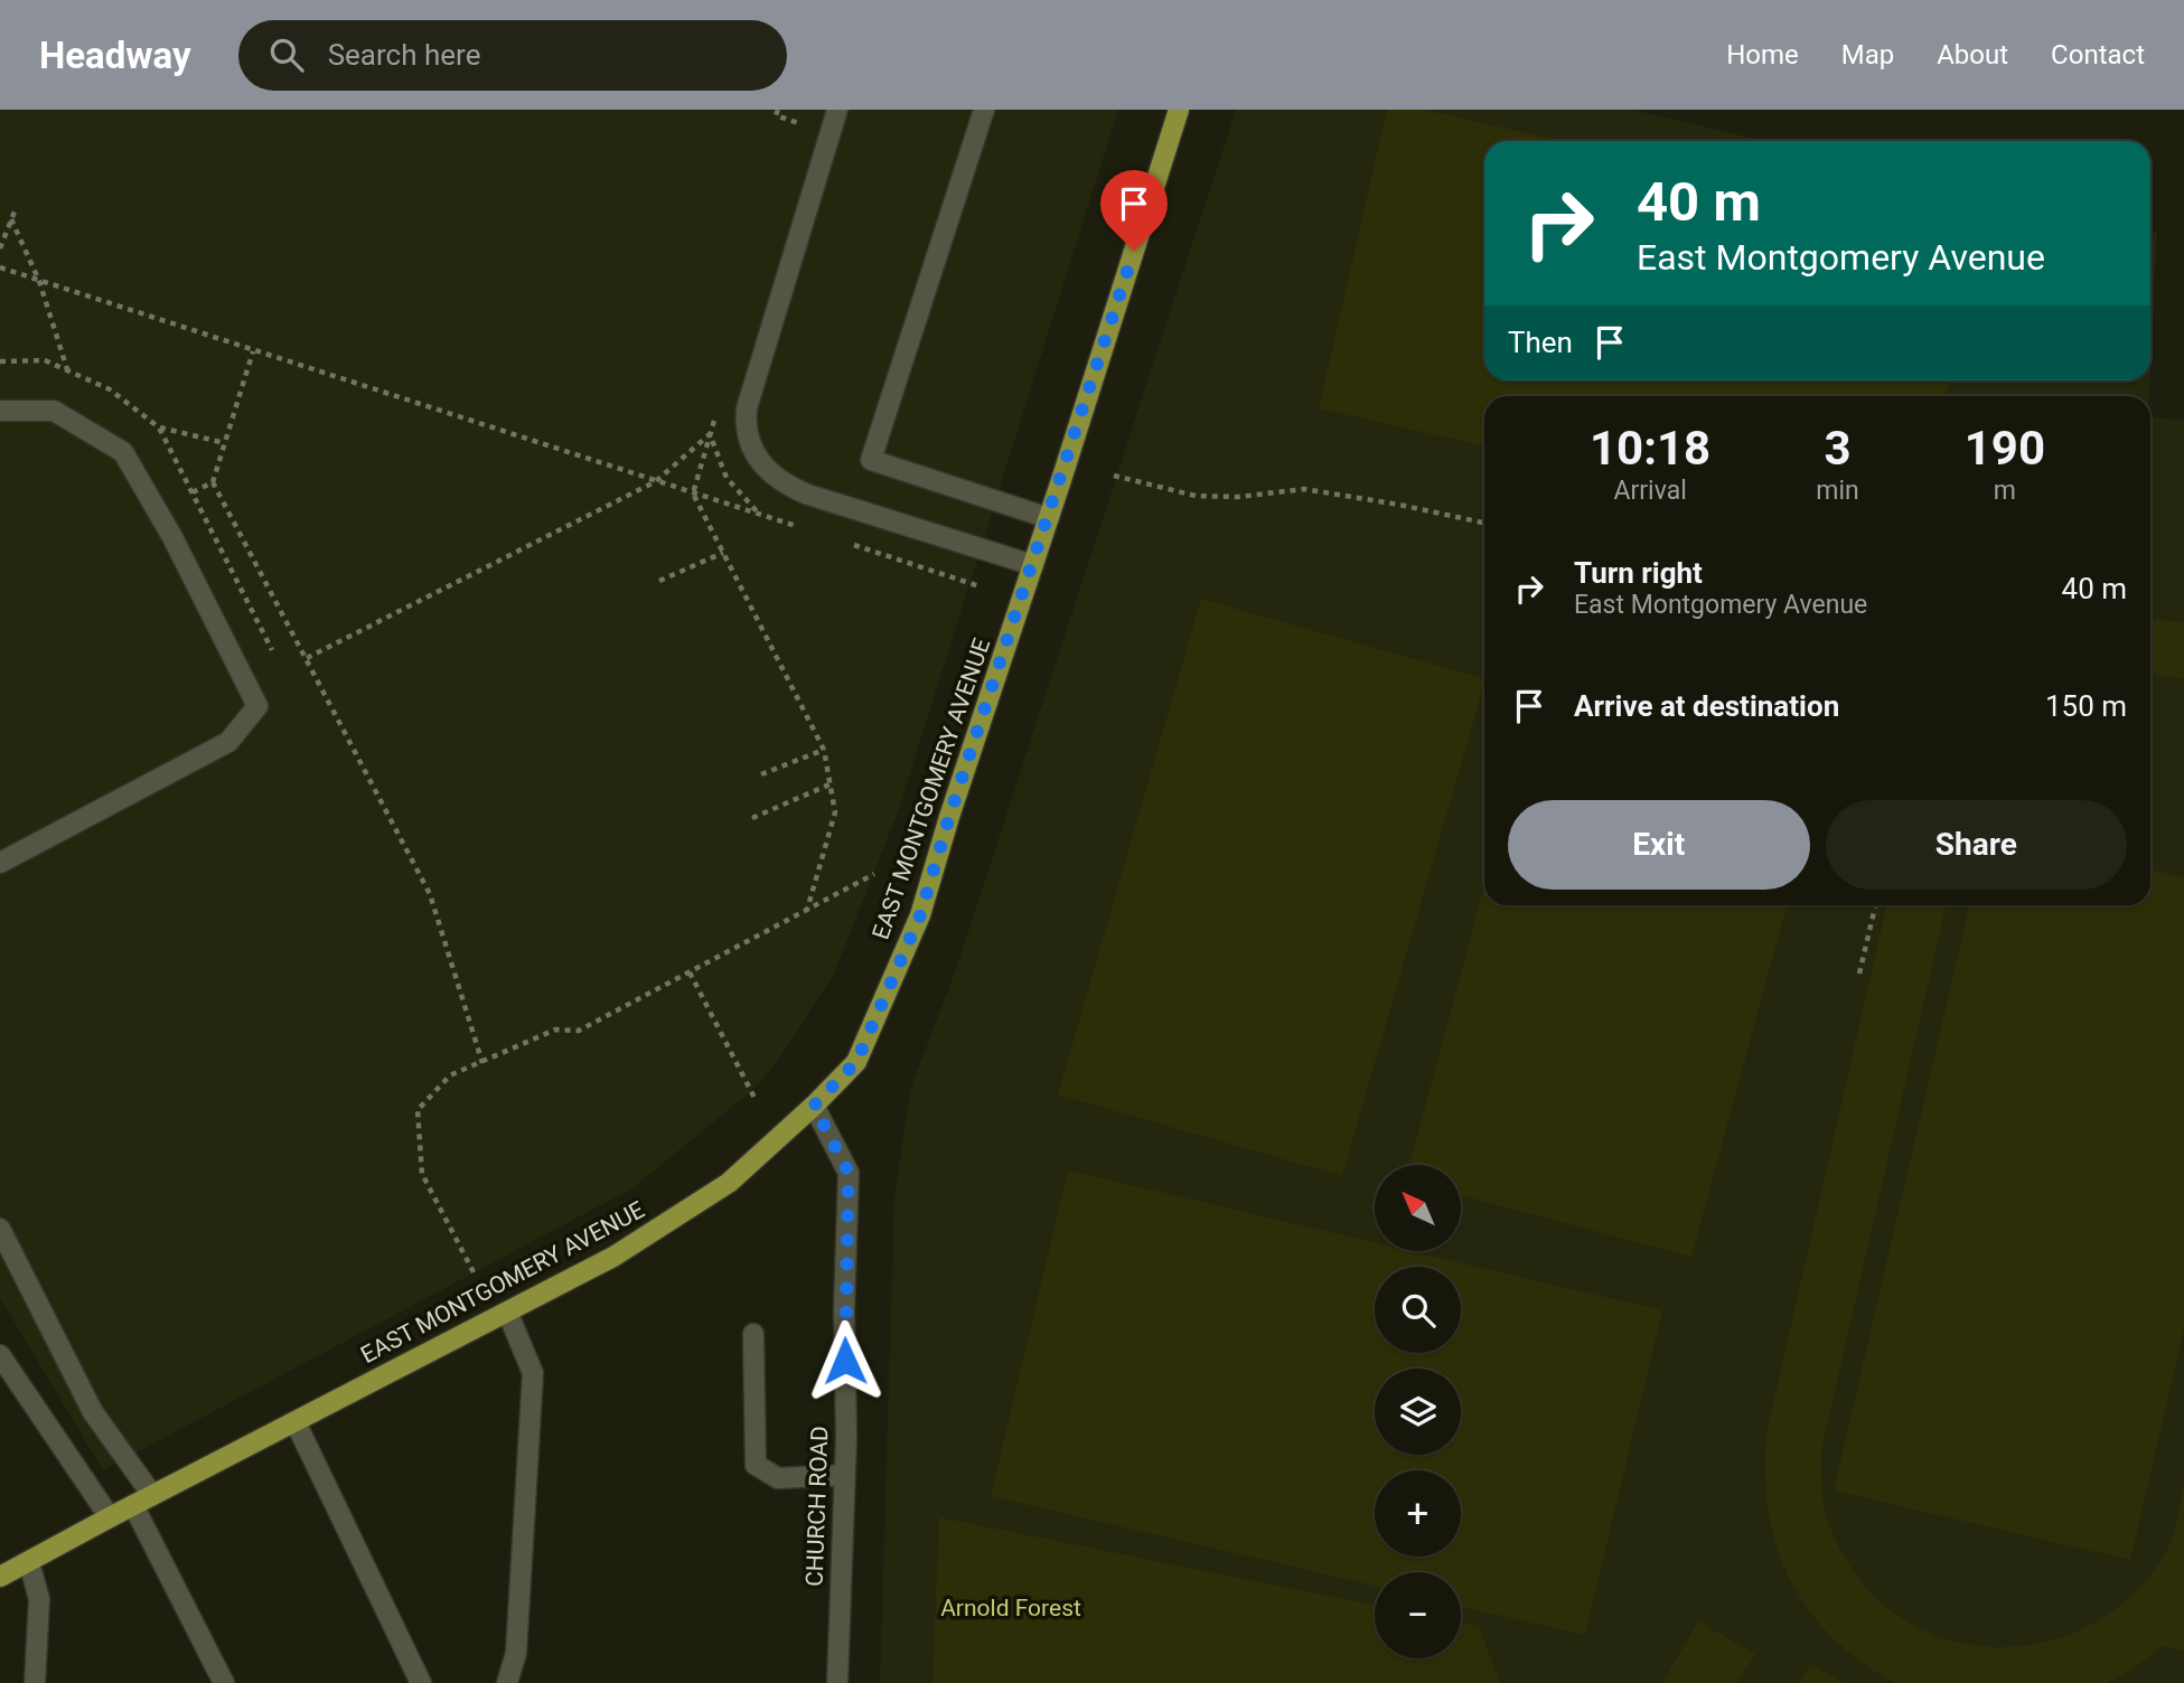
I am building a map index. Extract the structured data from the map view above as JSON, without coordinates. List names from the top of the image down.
{
  "streets": {
    "main road": ["EAST MONTGOMERY AVENUE"],
    "street": ["CHURCH ROAD"]
  },
  "crossings": [
    ["EAST MONTGOMERY AVENUE", "CHURCH ROAD"]
  ],
  "parks": ["Arnold Forest"],
  "north": "top left",
  "page": {
    "header": "Headway",
    "search": "Search here",
    "nav": [
      "Home",
      "Map",
      "About",
      "Contact"
    ],
    "turn": ["40 m", "East Montgomery Avenue"],
    "then": "Then",
    "eta": [
      "10:18",
      "Arrival",
      "3",
      "min",
      "190",
      "m"
    ],
    "list": [
      {
        "name": "Turn right",
        "note": "East Montgomery Avenue",
        "value": "40 m"
      },
      {
        "name": "Arrive at destination",
        "value": "150 m"
      }
    ],
    "buttons": ["Exit", "Share"],
    "map_buttons": ["+", "−"]
  }
}
